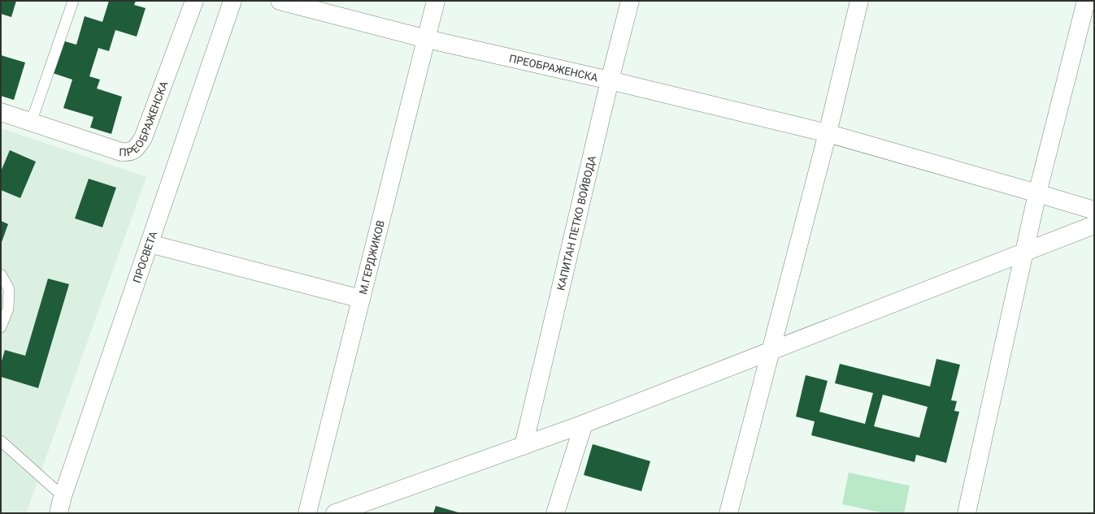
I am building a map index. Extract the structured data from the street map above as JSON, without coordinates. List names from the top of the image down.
{
  "streets": {
    "street": [
      "ПРЕОБРАЖЕНСКА",
      "КАПИТАН ПЕТКО ВОЙВОДА",
      "ПРОСВЕТА",
      "М.ГЕРДЖИКОВ"
    ]
  },
  "crossings": [
    ["ПРЕОБРАЖЕНСКА", "КАПИТАН ПЕТКО ВОЙВОДА"],
    ["ПРЕОБРАЖЕНСКА", "М.ГЕРДЖИКОВ"]
  ]
}
